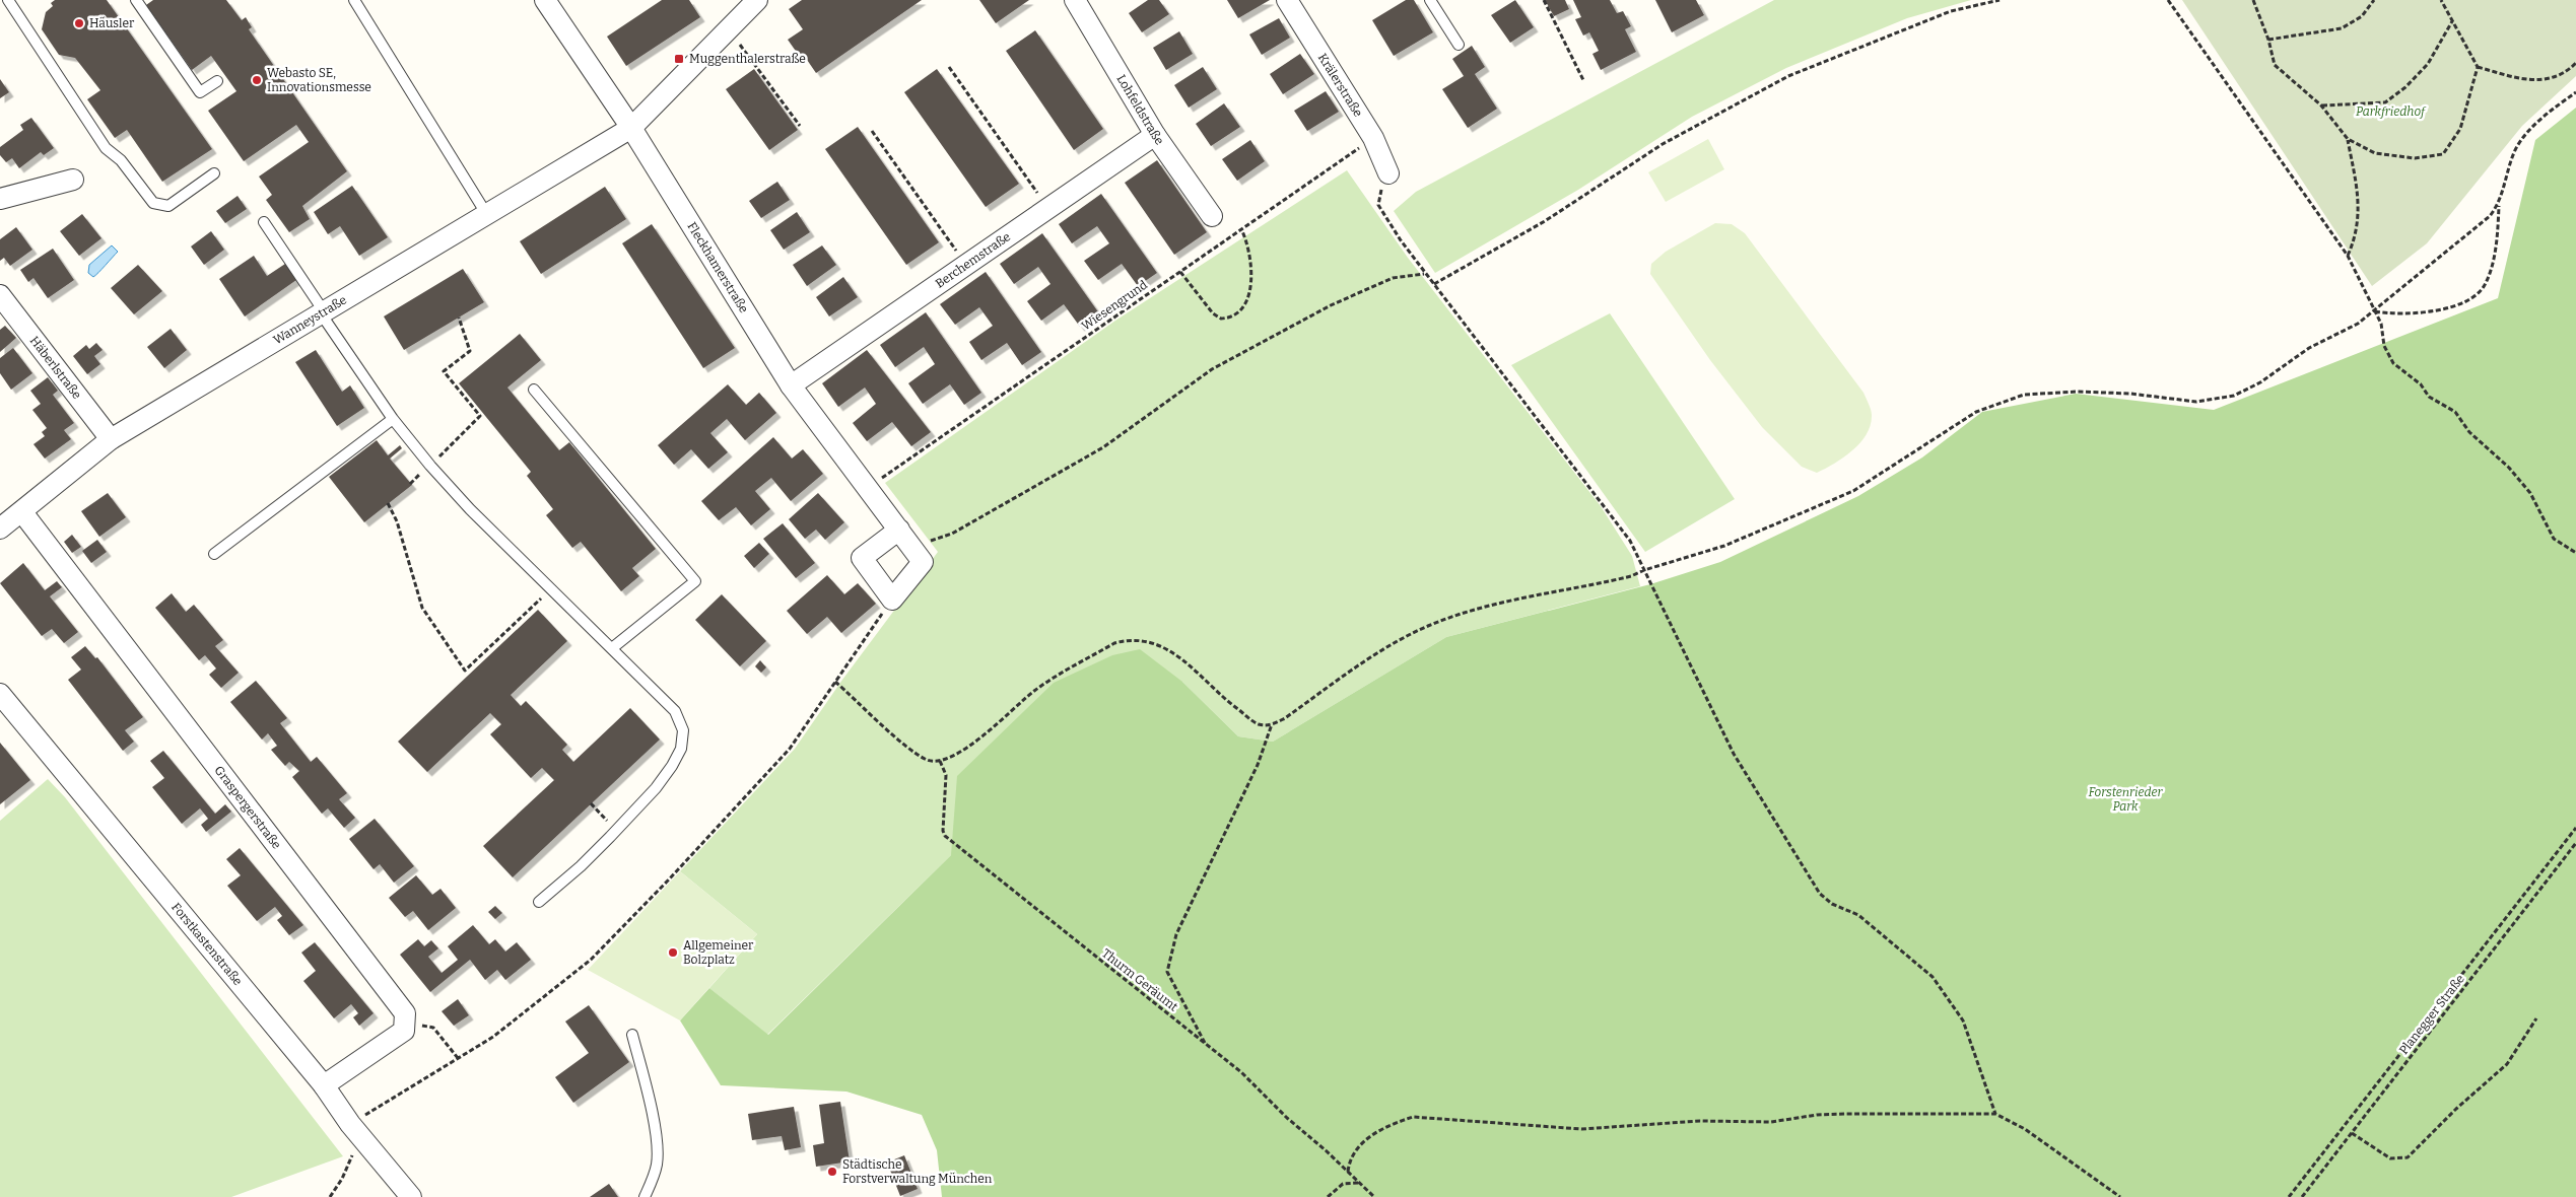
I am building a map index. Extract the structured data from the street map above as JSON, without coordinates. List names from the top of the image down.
{
  "streets": {
    "street": [
      "Krälerstraße",
      "Lohfeldstraße",
      "Berchemstraße",
      "Fleckhamerstraße",
      "Wanneystraße",
      "Häberlstraße",
      "Graspergerstraße",
      "Forstkastenstraße"
    ],
    "path": ["Wiesengrund", "Thurm Geräumt", "Planegger Straße"]
  },
  "crossings": [
    ["Krälerstraße", "Wiesengrund"],
    ["Lohfeldstraße", "Berchemstraße"],
    ["Berchemstraße", "Fleckhamerstraße"],
    ["Fleckhamerstraße", "Wiesengrund"],
    ["Fleckhamerstraße", "Wanneystraße"],
    ["Wanneystraße", "Häberlstraße"],
    ["Wanneystraße", "Graspergerstraße"],
    ["Graspergerstraße", "Forstkastenstraße"]
  ],
  "parks": ["Parkfriedhof", "Forstenrieder Park"],
  "places": {
    "other": [
      "Häusler",
      "Webasto SE, Innovationsmesse",
      "Allgemeiner Bolzplatz",
      "Städtische Forstverwaltung München"
    ],
    "transit": ["Muggenthalerstraße"]
  }
}
